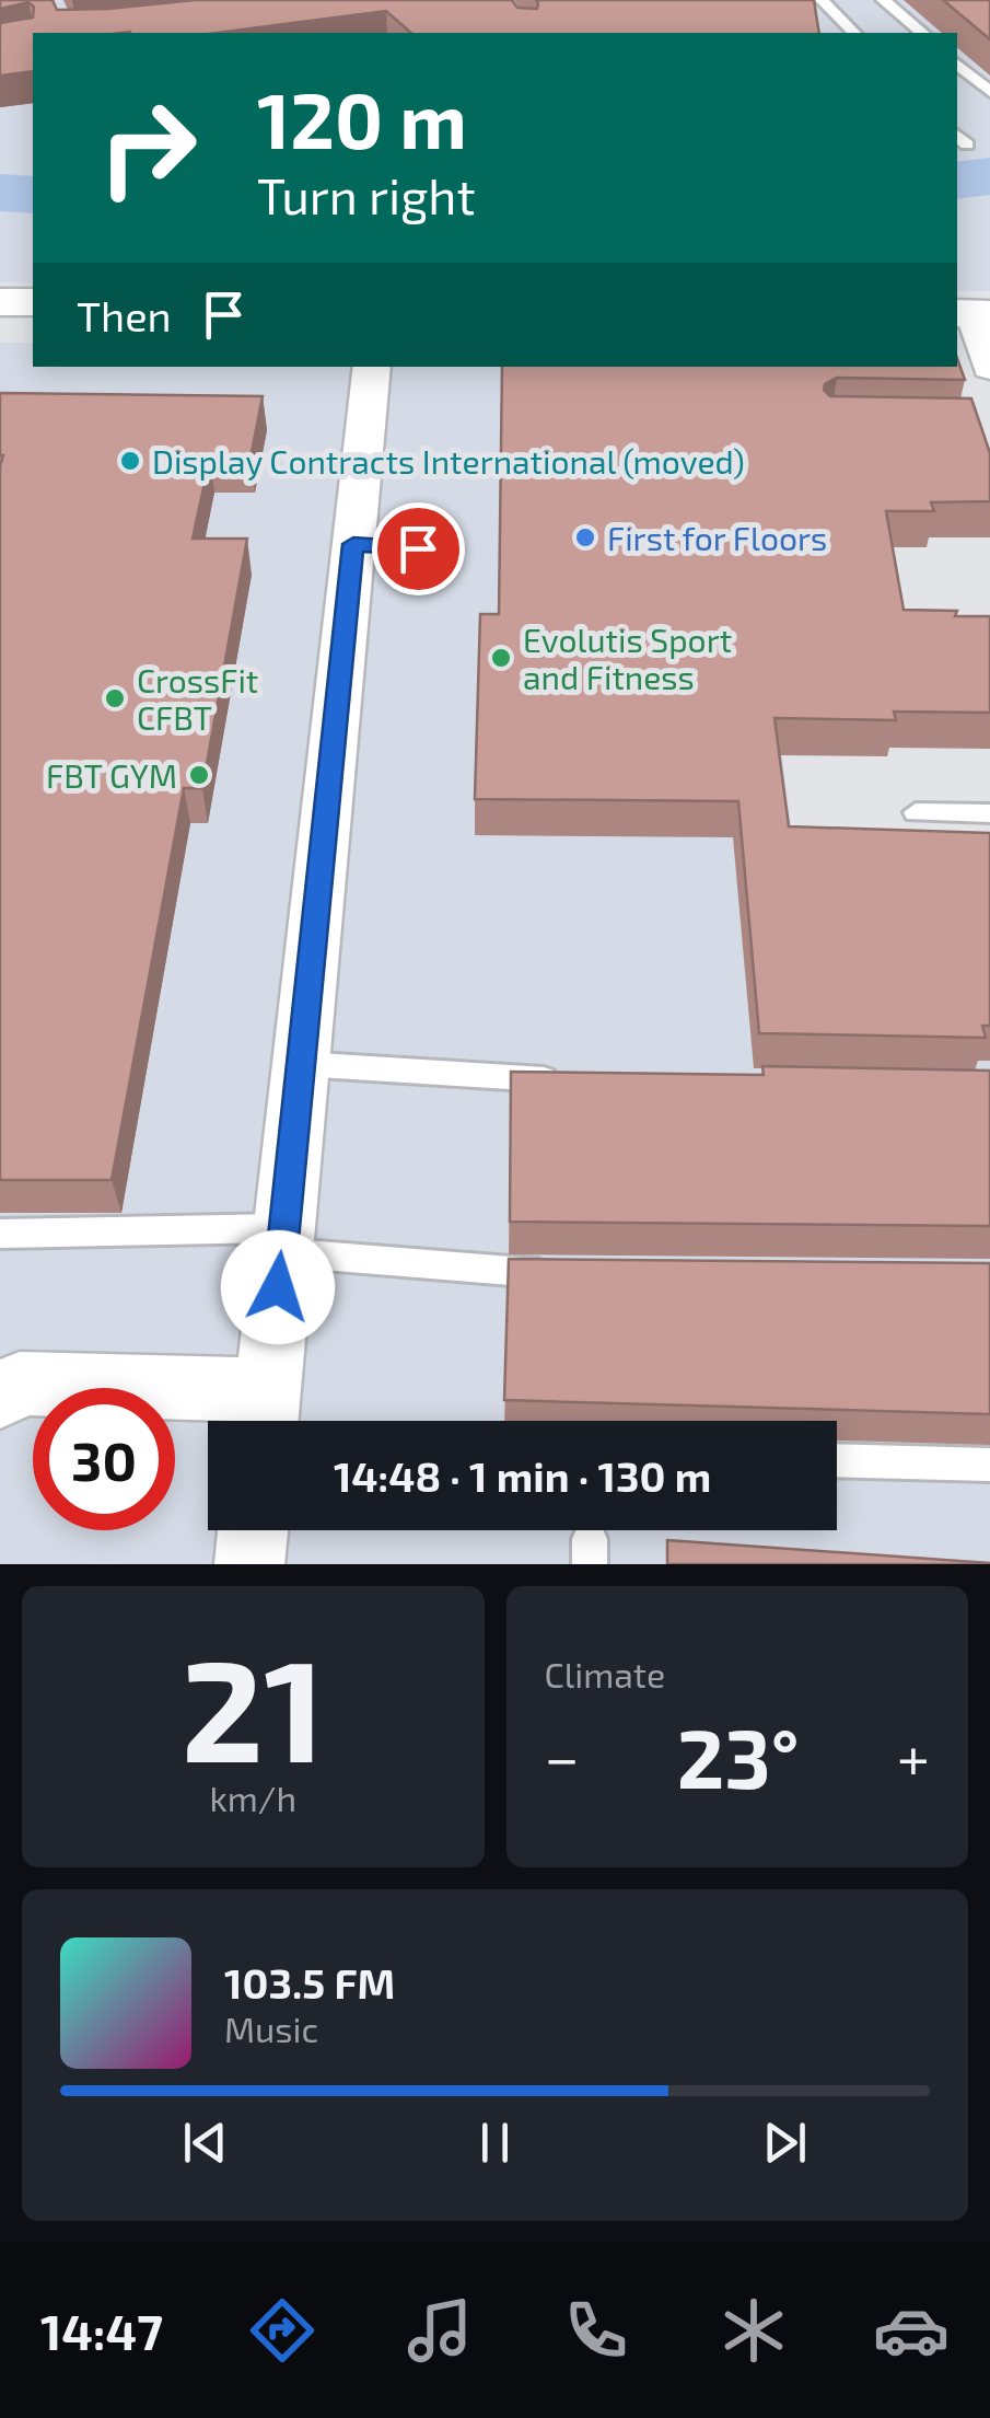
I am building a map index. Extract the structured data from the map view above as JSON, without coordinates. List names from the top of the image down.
{
  "places": [
    "Display Contracts International (moved)",
    "First for Floors",
    "Evolutis Sport and Fitness",
    "CrossFit CFBT",
    "FBT GYM"
  ],
  "page": {
    "turn": ["120 m", "Turn right"],
    "then": "Then",
    "limit": "30",
    "trip": "14:48 · 1 min · 130 m",
    "tile": [
      ["21", "km/h"],
      "Climate"
    ],
    "heat": ["−", "23°", "+"],
    "song": ["103.5 FM", "Music"],
    "tabs": "14:47"
  }
}
